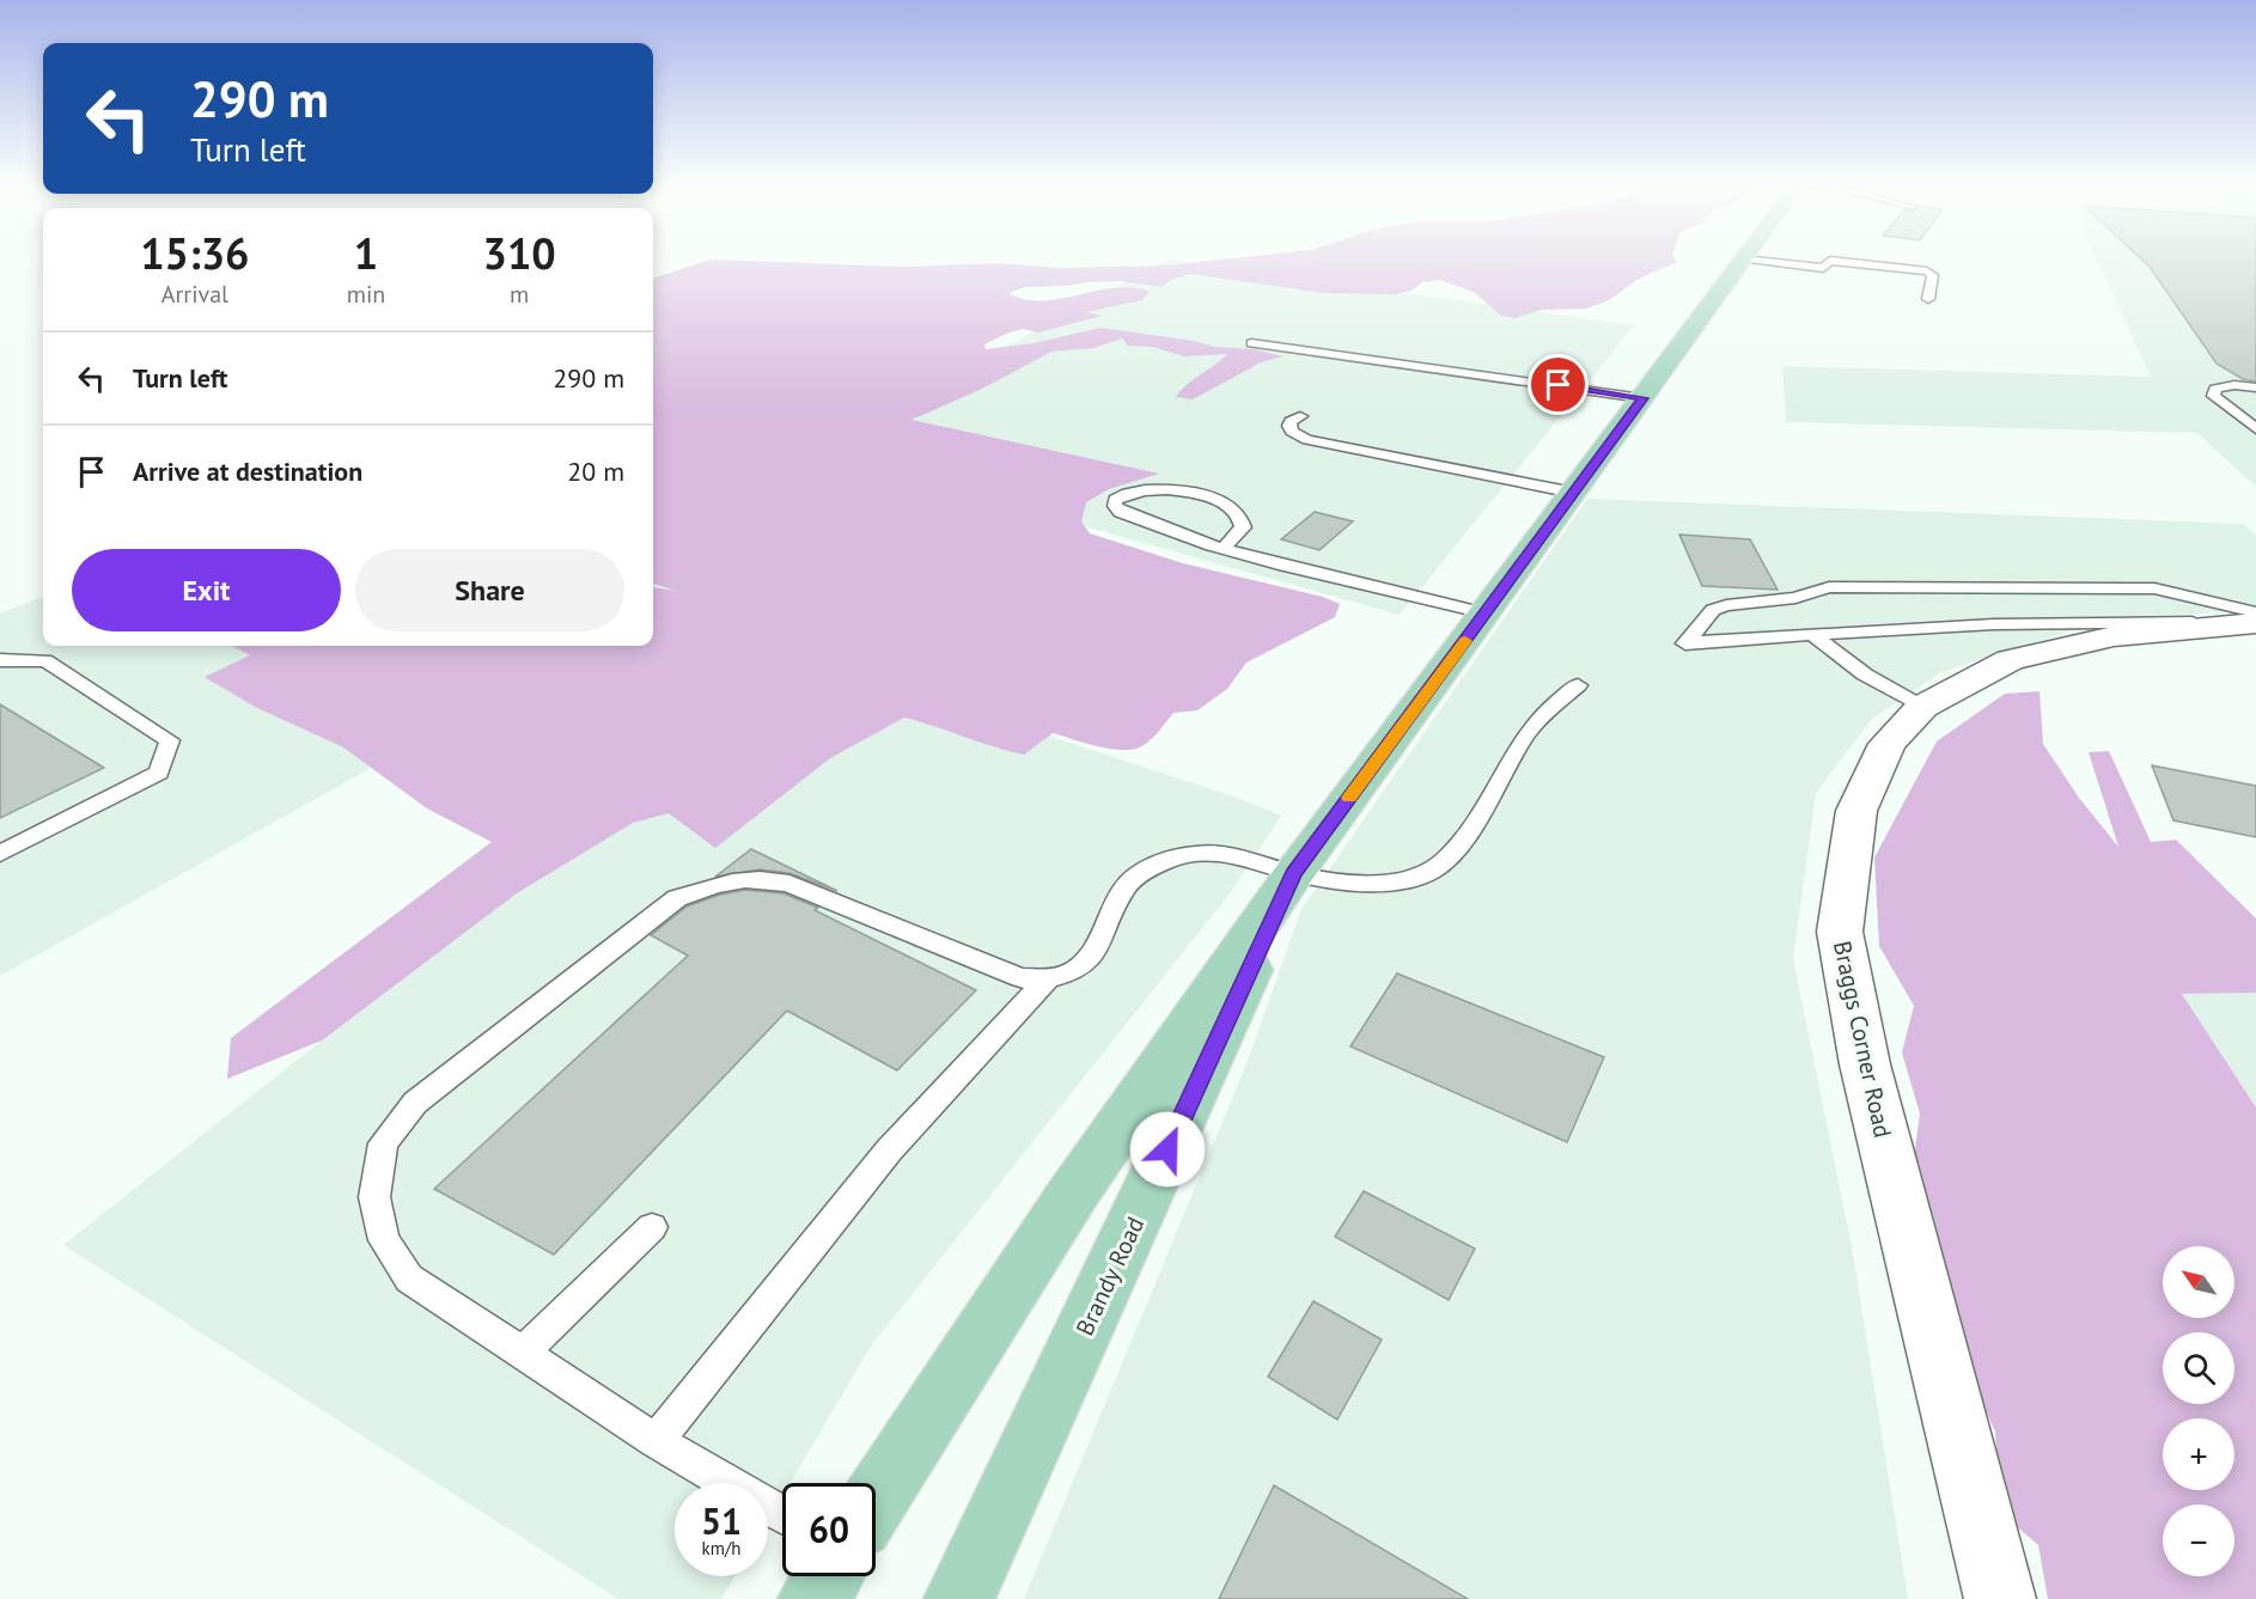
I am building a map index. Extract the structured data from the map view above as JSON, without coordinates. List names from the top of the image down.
{
  "streets": {
    "main road": ["Braggs Corner Road", "Brandy Road"]
  },
  "north": "top left",
  "page": {
    "turn": ["290 m", "Turn left"],
    "eta": [
      "15:36",
      "Arrival",
      "1",
      "min",
      "310",
      "m"
    ],
    "list": [
      {
        "name": "Turn left",
        "value": "290 m"
      },
      {
        "name": "Arrive at destination",
        "value": "20 m"
      }
    ],
    "buttons": ["Exit", "Share"],
    "map_buttons": ["+", "−"],
    "speed": "51 km/h",
    "limit": "60"
  }
}
